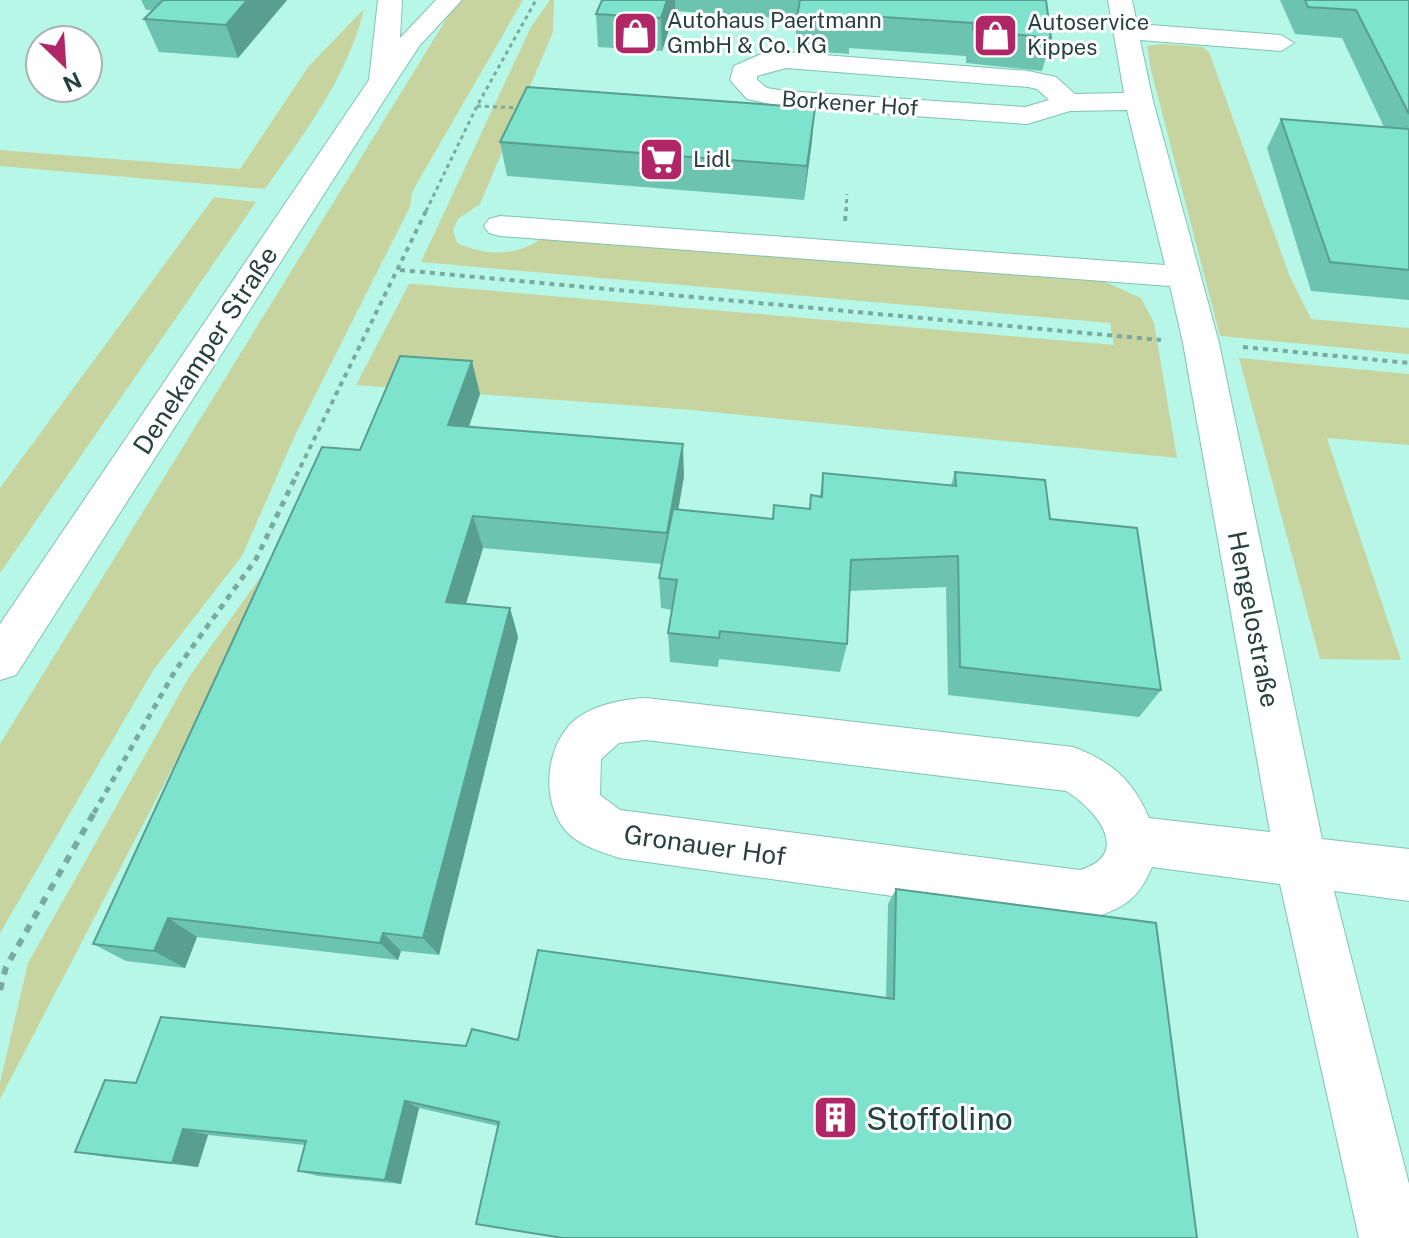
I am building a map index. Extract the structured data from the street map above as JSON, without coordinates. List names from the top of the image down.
{
  "streets": {
    "street": [
      "Borkener Hof",
      "Denekamper Straße",
      "Hengelostraße",
      "Gronauer Hof"
    ]
  },
  "crossings": [
    ["Borkener Hof", "Hengelostraße"]
  ],
  "places": {
    "shop": ["Autohaus Paertmann GmbH & Co. KG", "Autoservice Kippes"],
    "supermarket": ["Lidl"],
    "building": ["Stoffolino"]
  },
  "north": "bottom right"
}
